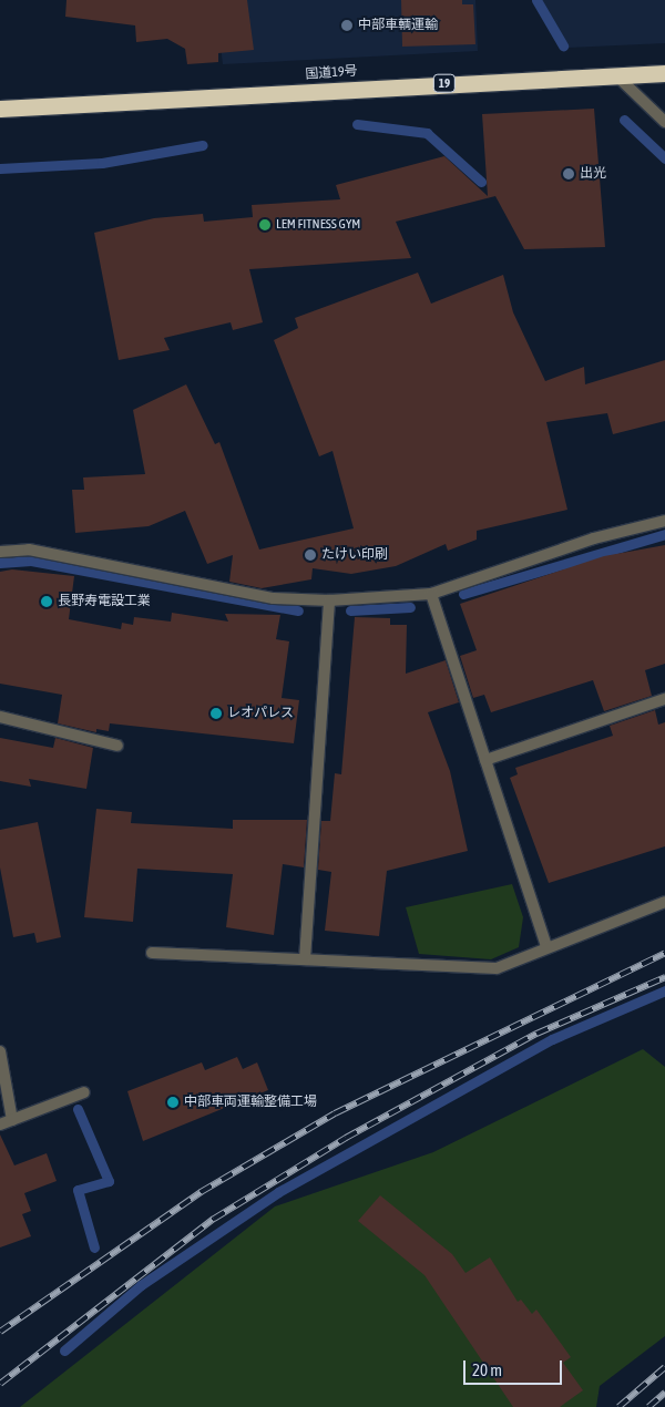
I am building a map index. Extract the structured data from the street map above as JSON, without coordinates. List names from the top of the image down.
{
  "streets": {
    "highway": ["国道19号", "19"]
  },
  "places": [
    "中部車輌運輸",
    "出光",
    "LEM FITNESS GYM",
    "たけい印刷",
    "長野寿電設工業",
    "レオパレス",
    "中部車両運輸整備工場"
  ],
  "scale_bar": "20 m"
}
